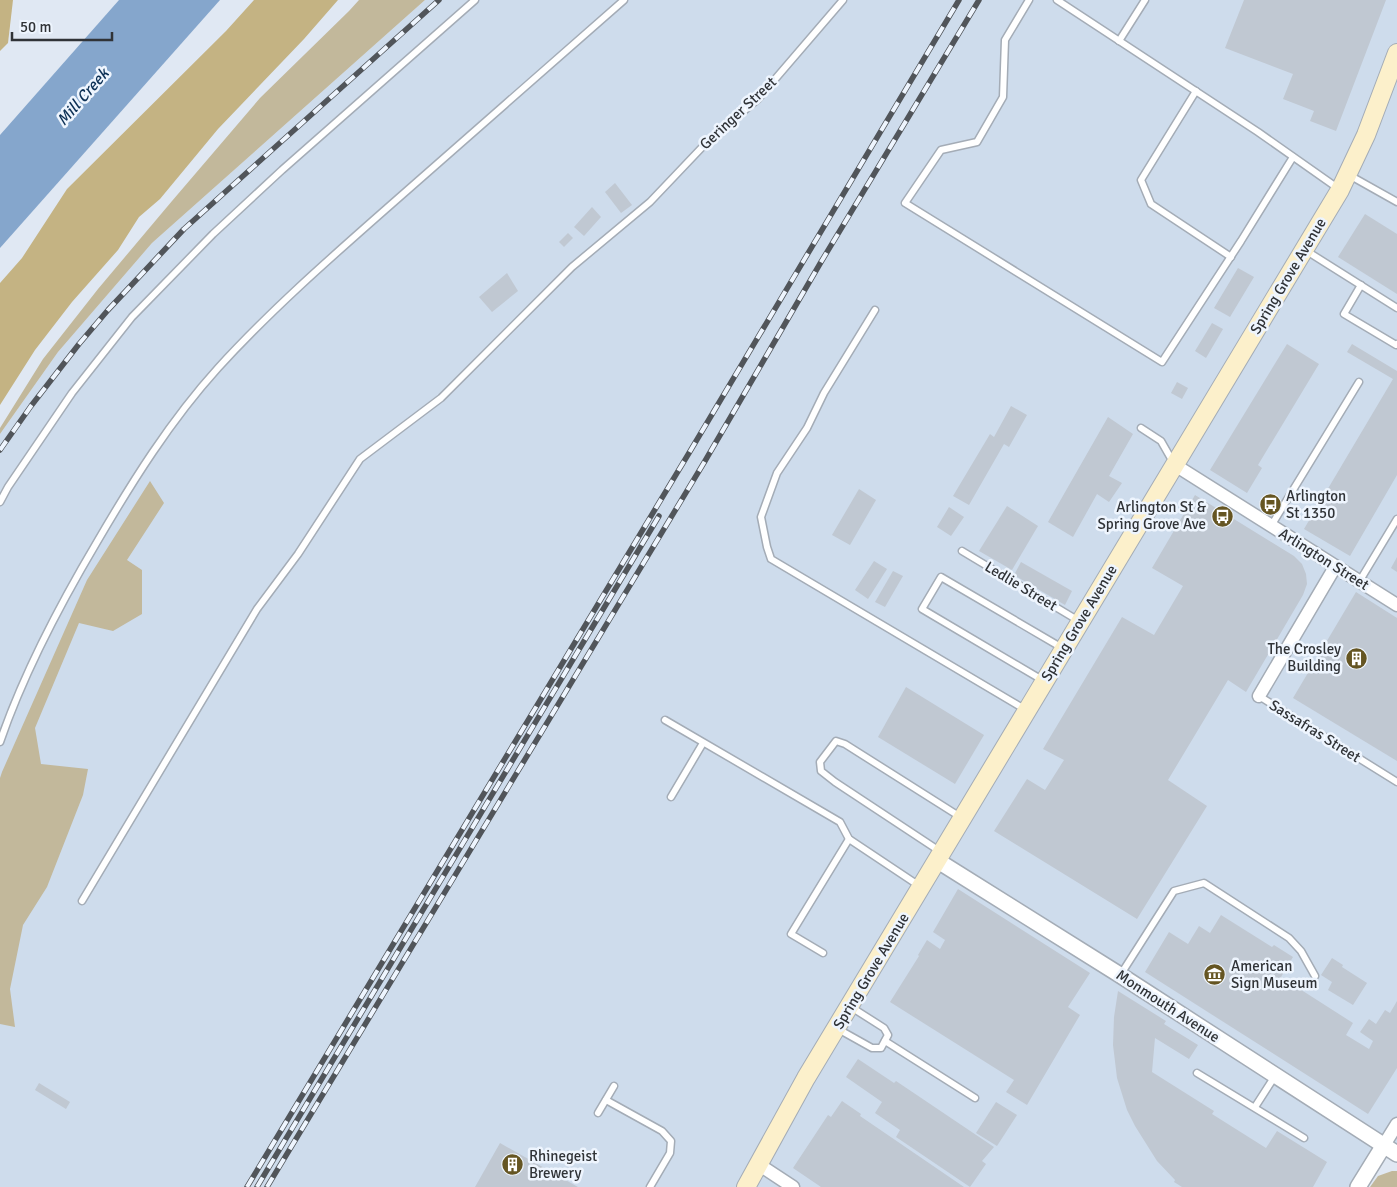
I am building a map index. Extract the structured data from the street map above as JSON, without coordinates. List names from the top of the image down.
{
  "streets": {
    "main road": ["Spring Grove Avenue"],
    "street": ["Arlington Street", "Sassafras Street", "Monmouth Avenue"],
    "lane": ["Geringer Street", "Ledlie Street"]
  },
  "crossings": [
    ["Spring Grove Avenue", "Arlington Street"],
    ["Spring Grove Avenue", "Ledlie Street"],
    ["Spring Grove Avenue", "Monmouth Avenue"],
    ["Arlington Street", "Sassafras Street"]
  ],
  "water": ["Mill Creek"],
  "places": {
    "bus stop": ["Arlington St 1350", "Arlington St & Spring Grove Ave"],
    "building": ["The Crosley Building", "Rhinegeist Brewery"],
    "museum": ["American Sign Museum"]
  },
  "scale_bar": "50 m"
}
